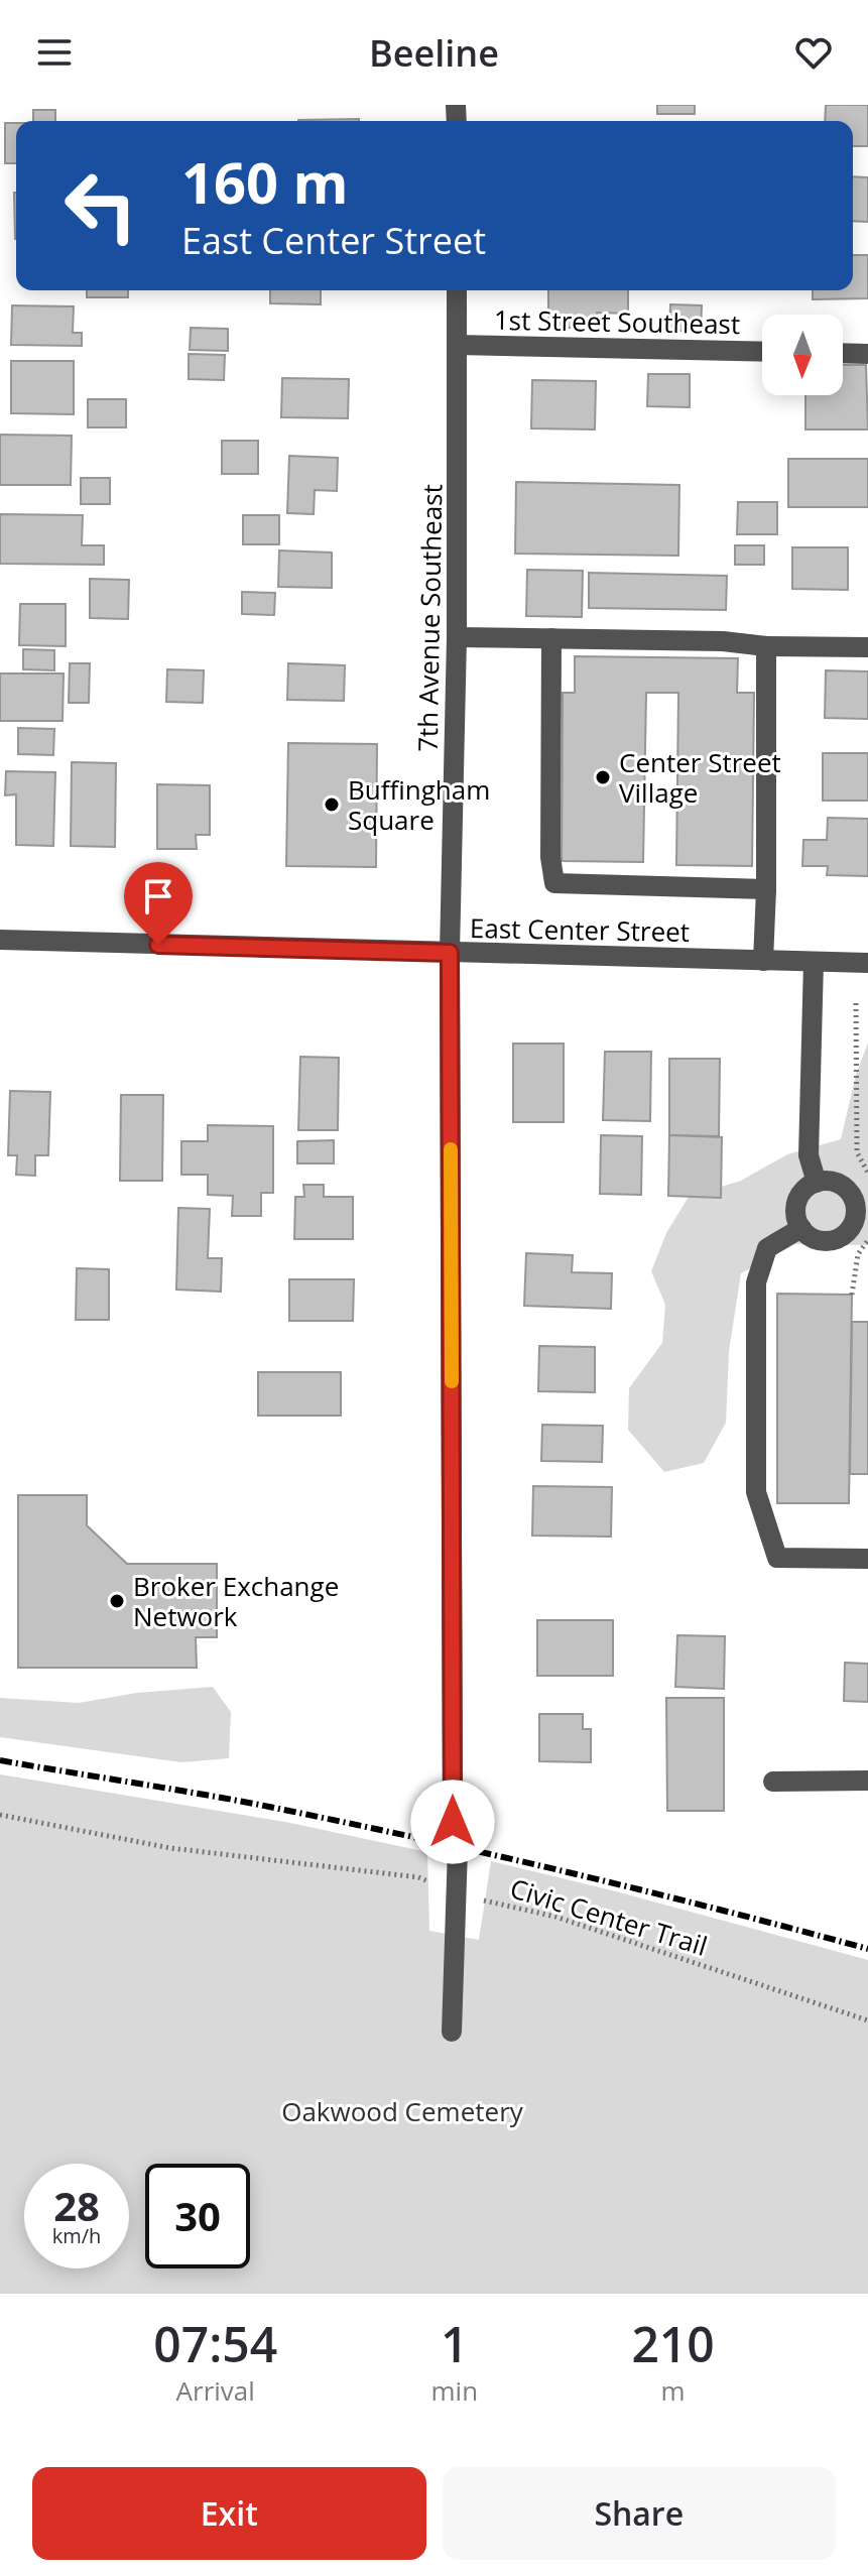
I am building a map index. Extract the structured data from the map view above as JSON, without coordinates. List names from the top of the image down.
{
  "streets": {
    "street": ["1st Street Southeast", "7th Avenue Southeast", "East Center Street"],
    "path": ["Civic Center Trail"]
  },
  "crossings": [
    ["1st Street Southeast", "7th Avenue Southeast"],
    ["7th Avenue Southeast", "East Center Street"],
    ["7th Avenue Southeast", "Civic Center Trail"]
  ],
  "parks": ["Oakwood Cemetery"],
  "places": ["Center Street Village", "Buffingham Square", "Broker Exchange Network"],
  "north": "bottom",
  "page": {
    "header": "Beeline",
    "turn": ["160 m", "East Center Street"],
    "speed": "28 km/h",
    "limit": "30",
    "eta": [
      "07:54",
      "Arrival",
      "1",
      "min",
      "210",
      "m"
    ],
    "buttons": ["Exit", "Share"]
  }
}
